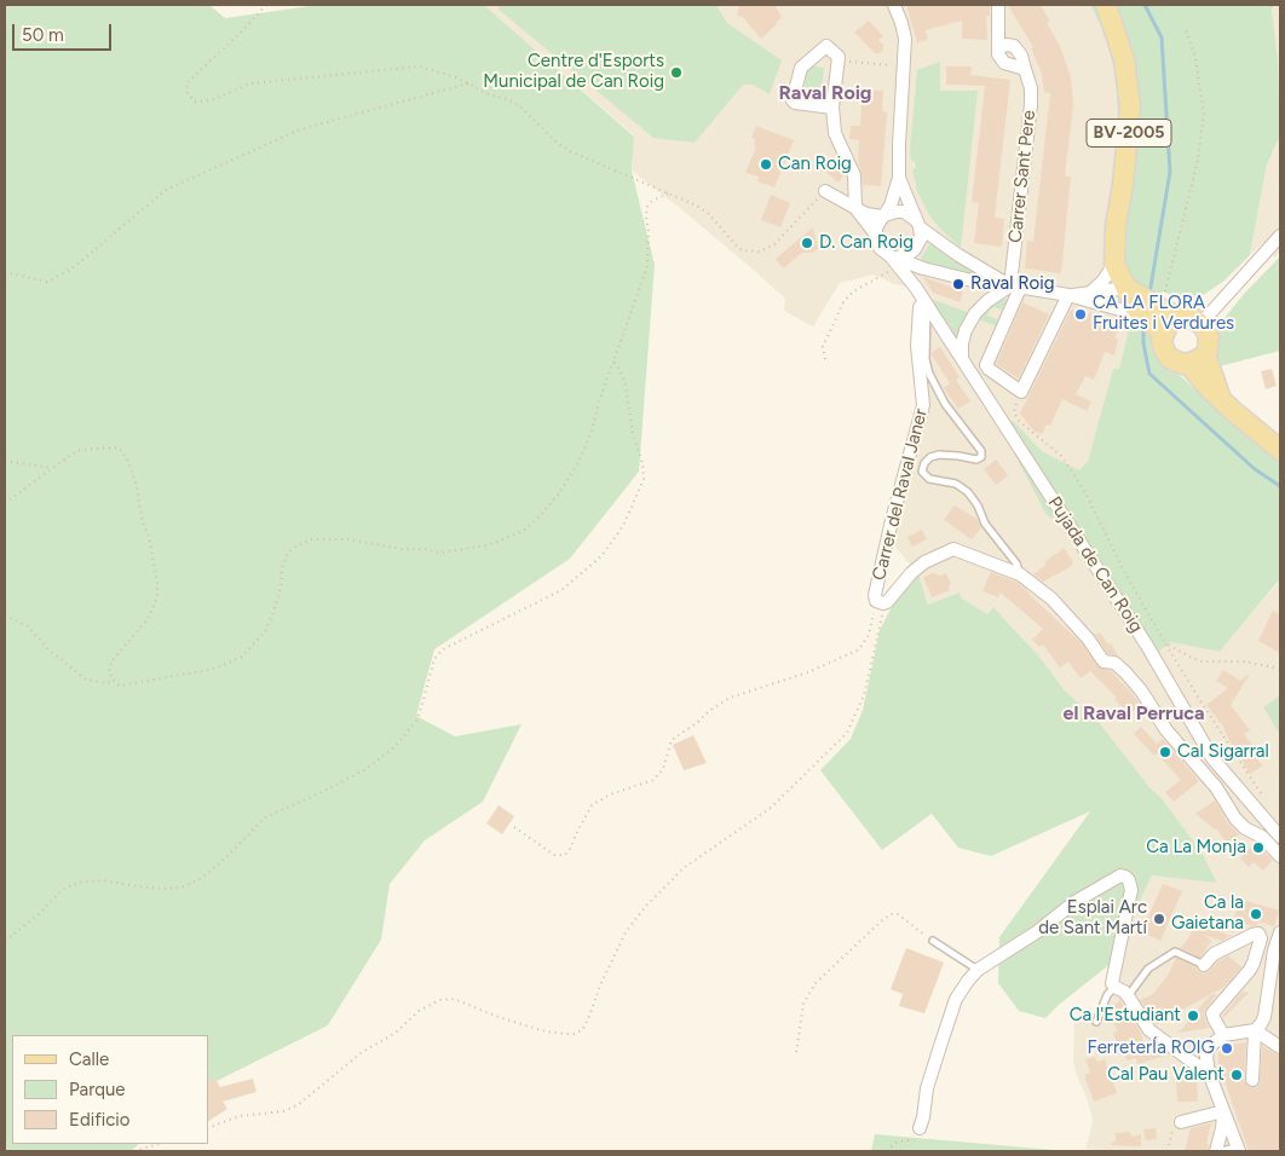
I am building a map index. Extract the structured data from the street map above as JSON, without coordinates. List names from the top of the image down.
{
  "streets": {
    "main road": ["BV-2005"],
    "street": ["Carrer Sant Pere", "Carrer del Raval Janer", "Pujada de Can Roig"]
  },
  "crossings": [
    ["Carrer del Raval Janer", "Pujada de Can Roig"]
  ],
  "districts": ["Raval Roig", "el Raval Perruca"],
  "places": [
    "Centre d'Esports Municipal de Can Roig",
    "Can Roig",
    "D. Can Roig",
    "Raval Roig",
    "CA LA FLORA Fruites i Verdures",
    "Cal Sigarral",
    "Ca La Monja",
    "Ca la Gaietana",
    "Esplai Arc de Sant Martí",
    "Ca l'Estudiant",
    "FerreterÍa ROIG",
    "Cal Pau Valent"
  ],
  "legend": ["Calle", "Parque", "Edificio"],
  "scale_bar": "50 m"
}
